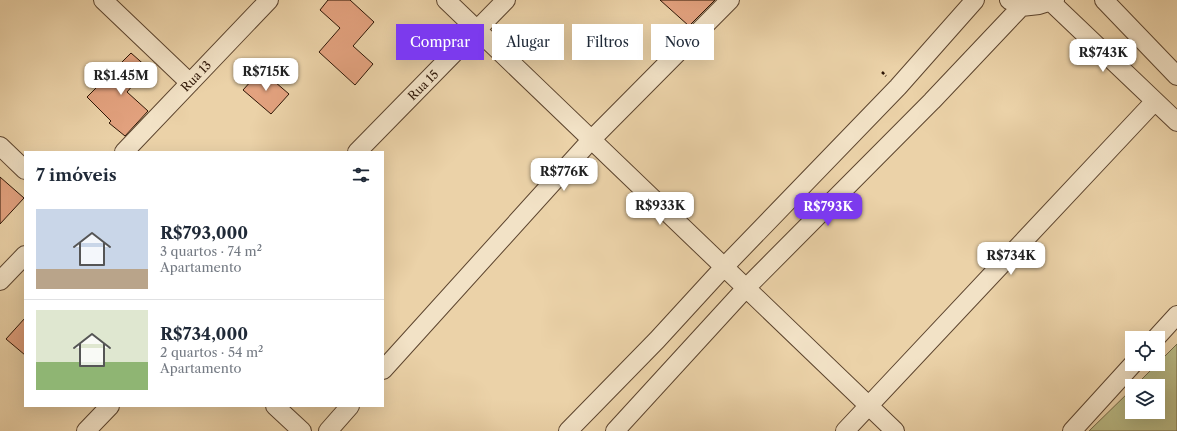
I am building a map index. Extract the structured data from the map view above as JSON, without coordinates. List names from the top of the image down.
{
  "streets": {
    "street": ["Rua 13", "Rua 15"]
  },
  "page": {
    "chip": [
      "Comprar",
      "Alugar",
      "Filtros",
      "Novo"
    ],
    "price": [
      "R$743K",
      "R$715K",
      "R$1.45M",
      "R$776K",
      "R$933K",
      "R$793K",
      "R$734K"
    ],
    "heading": "7 imóveis",
    "list": [
      {
        "name": "R$793,000",
        "note": "3 quartos · 74 m² · Apartamento"
      },
      {
        "name": "R$734,000",
        "note": "2 quartos · 54 m² · Apartamento"
      }
    ]
  }
}
